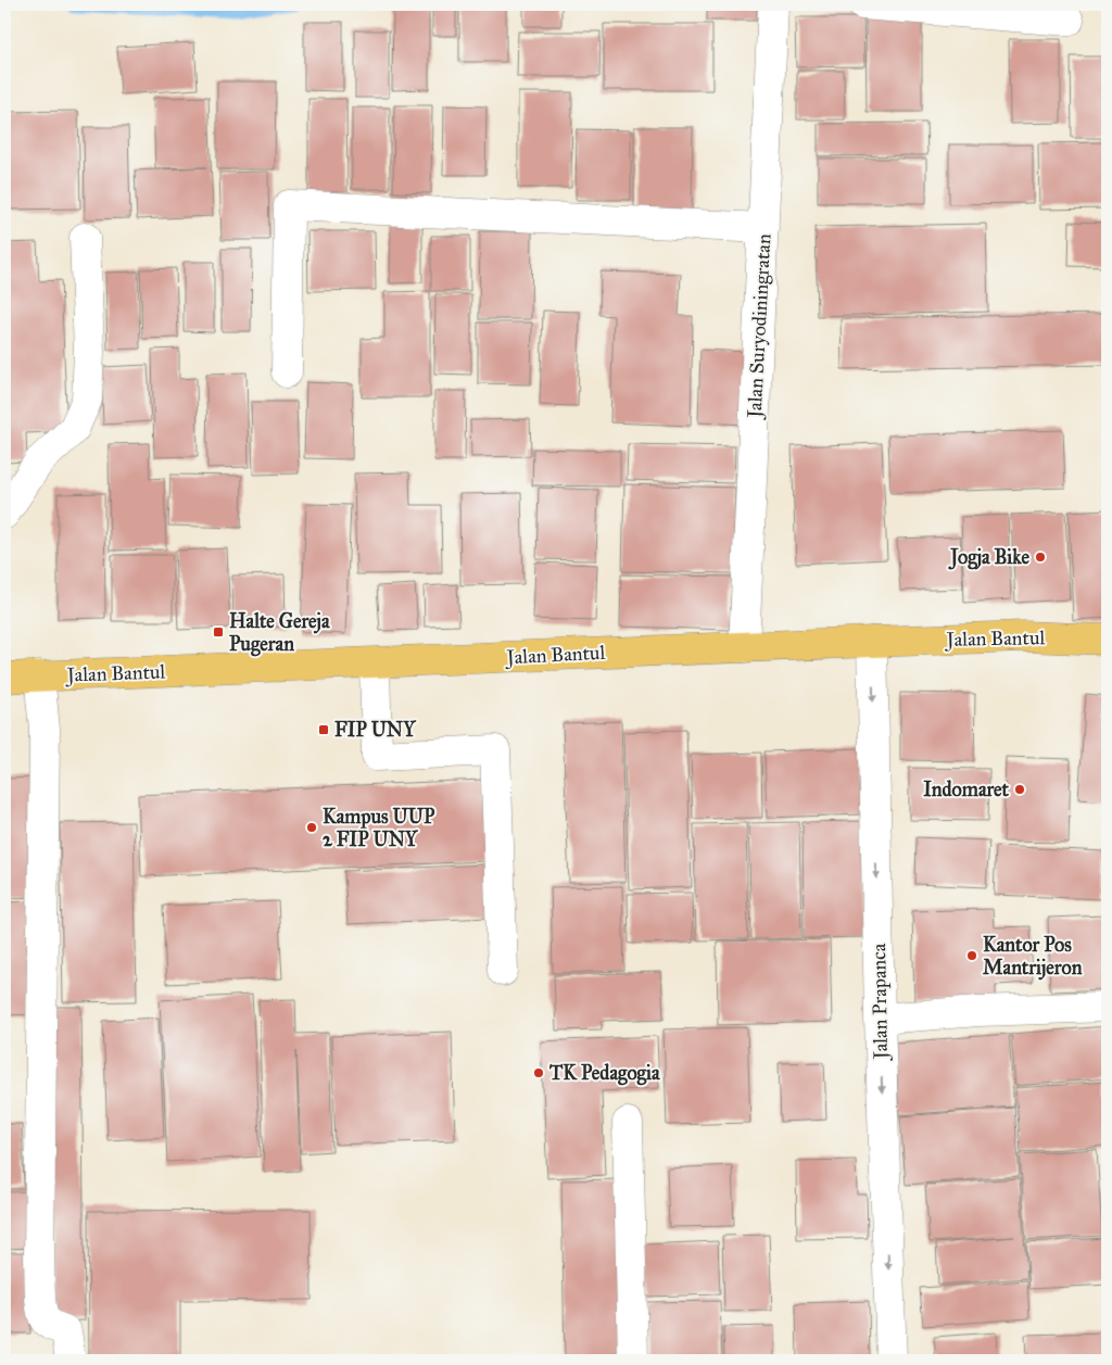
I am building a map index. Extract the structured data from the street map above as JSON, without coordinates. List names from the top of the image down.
{
  "streets": {
    "main road": ["Jalan Bantul"],
    "street": ["Jalan Suryodiningratan", "Jalan Prapanca"]
  },
  "crossings": [
    ["Jalan Suryodiningratan", "Jalan Bantul"],
    ["Jalan Bantul", "Jalan Prapanca"]
  ],
  "places": {
    "other": [
      "Jogja Bike",
      "Indomaret",
      "Kampus UUP 2 FIP UNY",
      "Kantor Pos Mantrijeron",
      "TK Pedagogia"
    ],
    "transit": ["Halte Gereja Pugeran", "FIP UNY"]
  }
}
